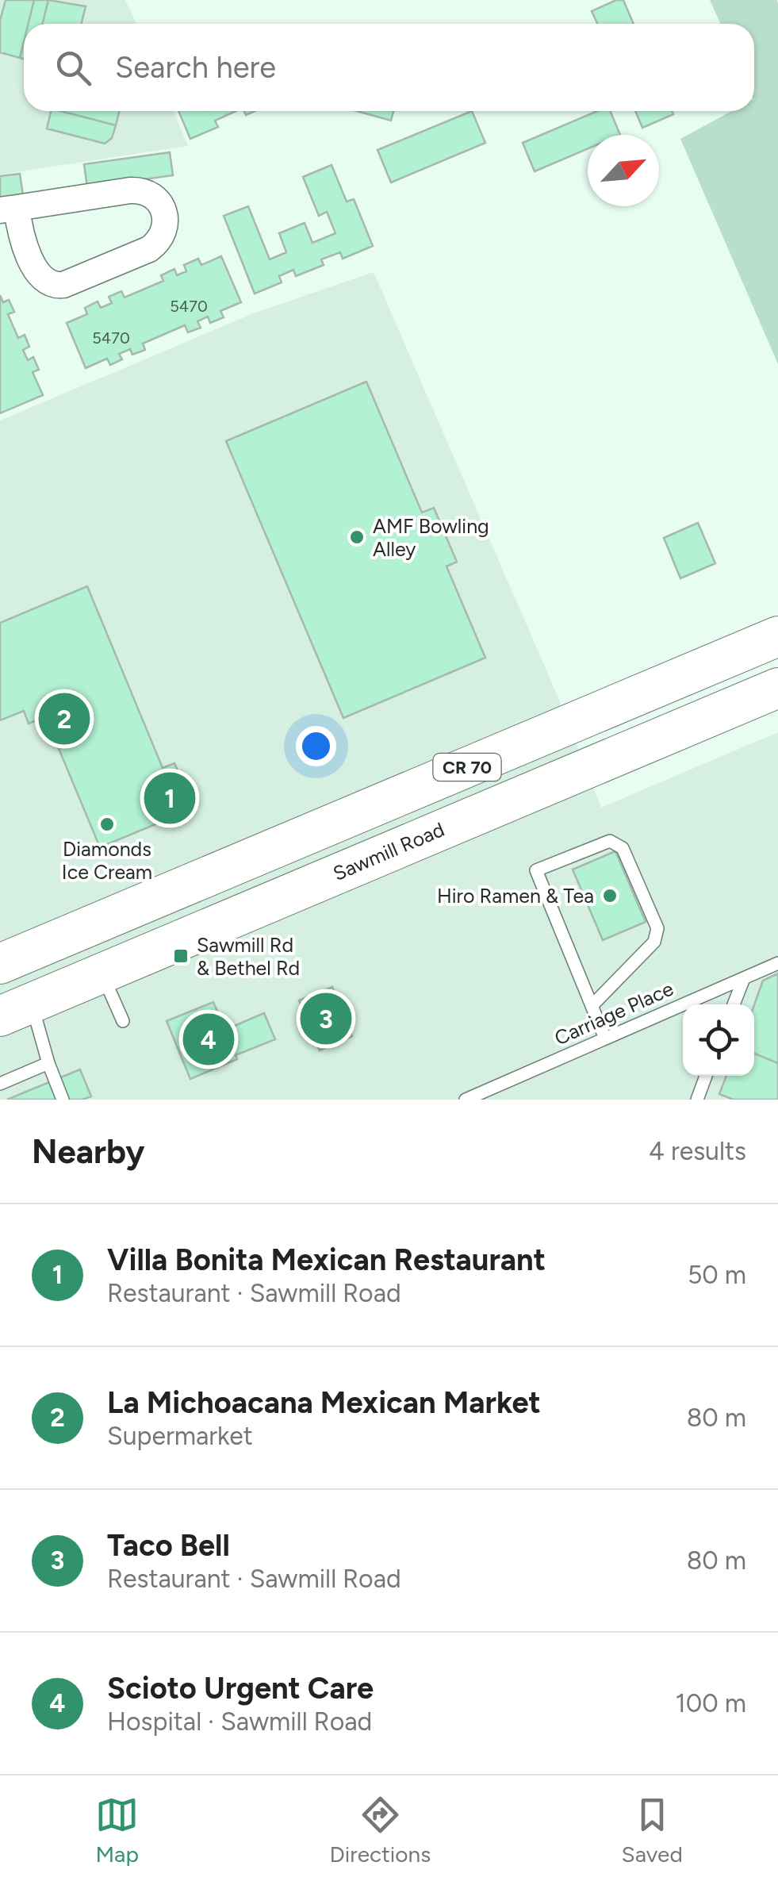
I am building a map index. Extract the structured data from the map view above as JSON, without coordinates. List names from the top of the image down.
{
  "streets": {
    "main road": ["CR 70", "Sawmill Road"],
    "lane": ["Carriage Place"]
  },
  "places": {
    "other": ["AMF Bowling Alley", "Diamonds Ice Cream", "Hiro Ramen & Tea"],
    "transit": ["Sawmill Rd & Bethel Rd"]
  },
  "house_numbers": ["5470", "5470"],
  "north": "top right",
  "page": {
    "search": "Search here",
    "pins": [
      "2",
      "1",
      "3",
      "4"
    ],
    "heading": ["Nearby", "4 results"],
    "list": [
      {
        "mark": "1",
        "name": "Villa Bonita Mexican Restaurant",
        "note": "Restaurant · Sawmill Road",
        "value": "50 m"
      },
      {
        "mark": "2",
        "name": "La Michoacana Mexican Market",
        "note": "Supermarket",
        "value": "80 m"
      },
      {
        "mark": "3",
        "name": "Taco Bell",
        "note": "Restaurant · Sawmill Road",
        "value": "80 m"
      },
      {
        "mark": "4",
        "name": "Scioto Urgent Care",
        "note": "Hospital · Sawmill Road",
        "value": "100 m"
      }
    ],
    "nav": ["Map", "Directions", "Saved"]
  }
}
